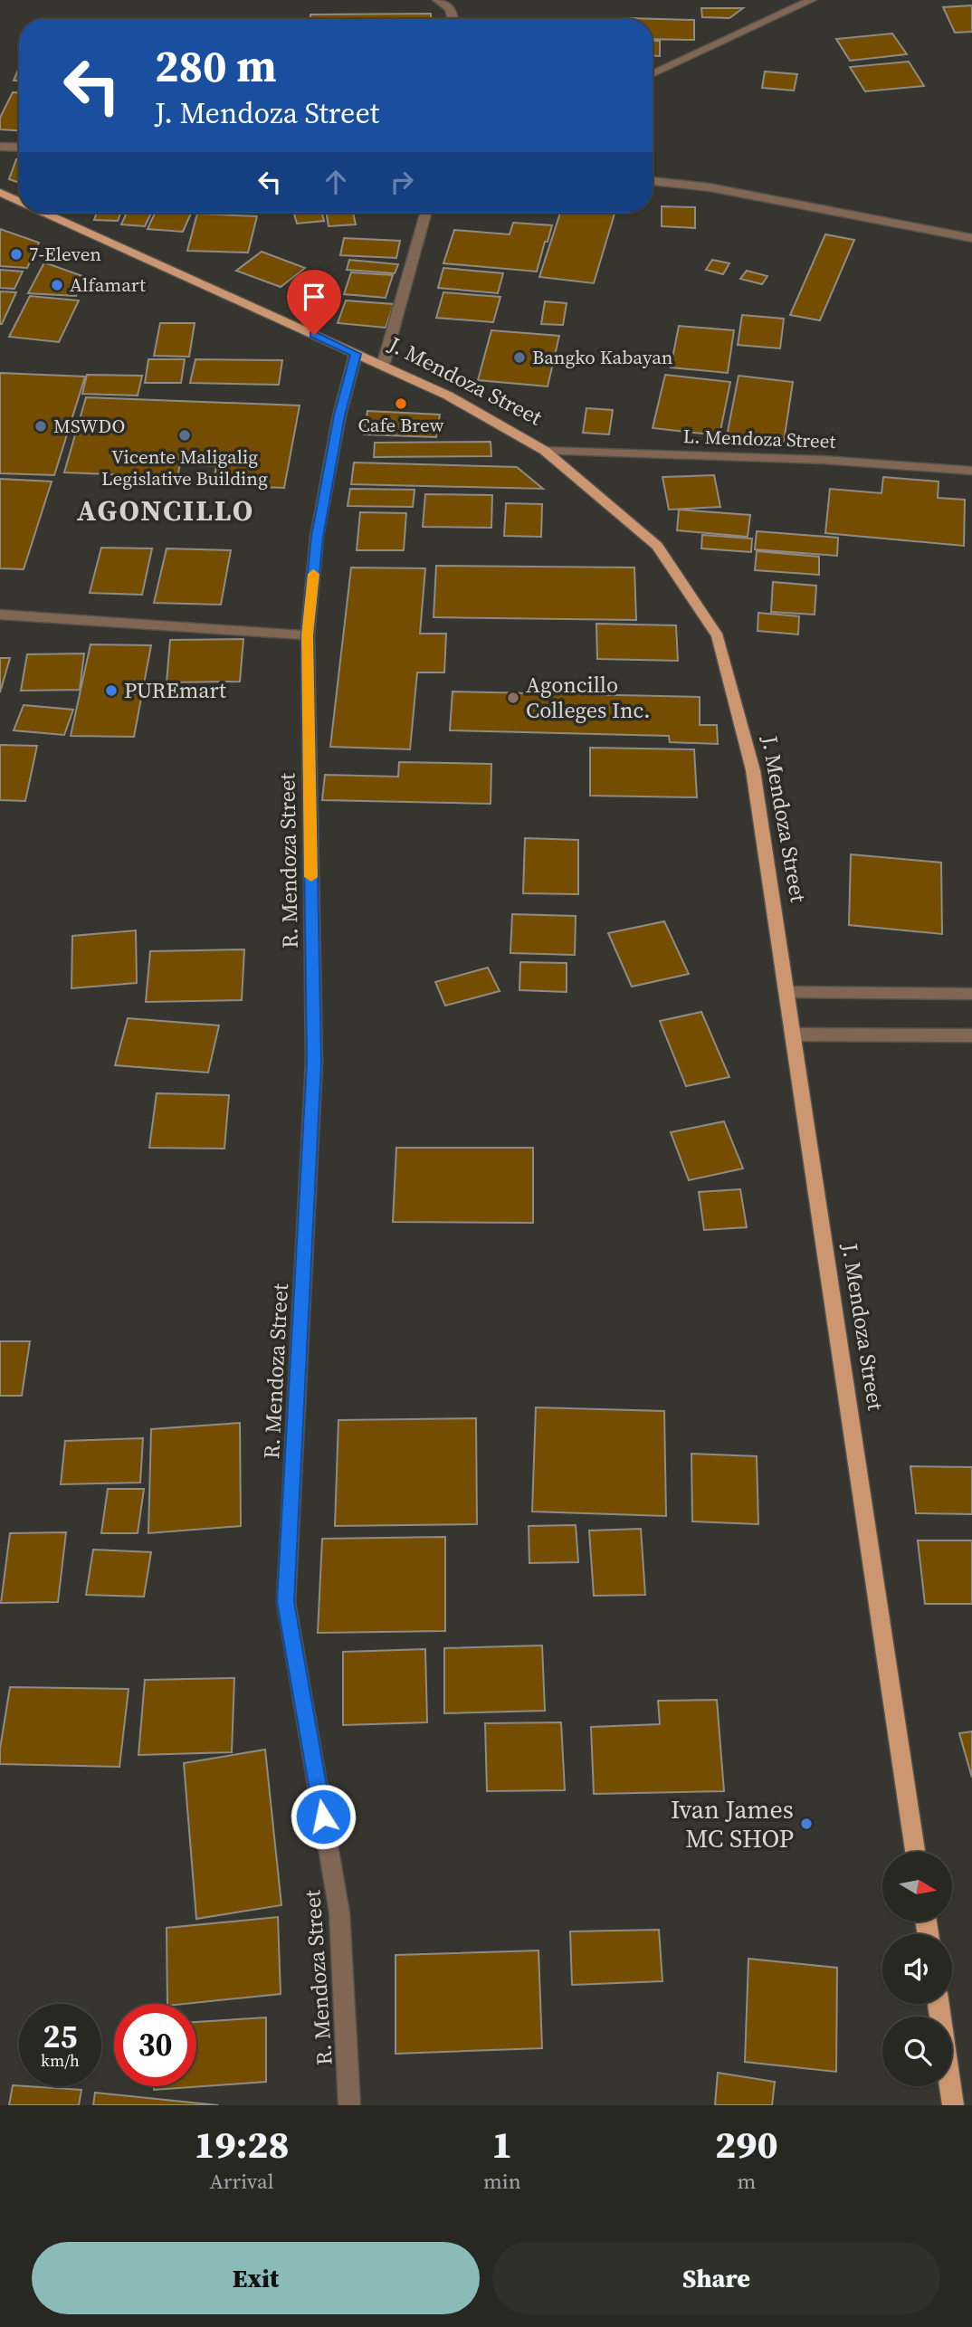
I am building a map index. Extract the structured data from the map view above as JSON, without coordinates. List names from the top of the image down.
{
  "streets": {
    "main road": ["J. Mendoza Street"],
    "street": ["L. Mendoza Street", "R. Mendoza Street"]
  },
  "crossings": [
    ["J. Mendoza Street", "L. Mendoza Street"],
    ["J. Mendoza Street", "R. Mendoza Street"]
  ],
  "districts": ["AGONCILLO"],
  "places": [
    "7-Eleven",
    "Alfamart",
    "Bangko Kabayan",
    "Cafe Brew",
    "MSWDO",
    "Vicente Maligalig Legislative Building",
    "PUREmart",
    "Agoncillo Colleges Inc.",
    "Ivan James MC SHOP"
  ],
  "north": "right",
  "page": {
    "turn": ["280 m", "J. Mendoza Street"],
    "speed": "25 km/h",
    "limit": "30",
    "eta": [
      "19:28",
      "Arrival",
      "1",
      "min",
      "290",
      "m"
    ],
    "buttons": ["Exit", "Share"]
  }
}
